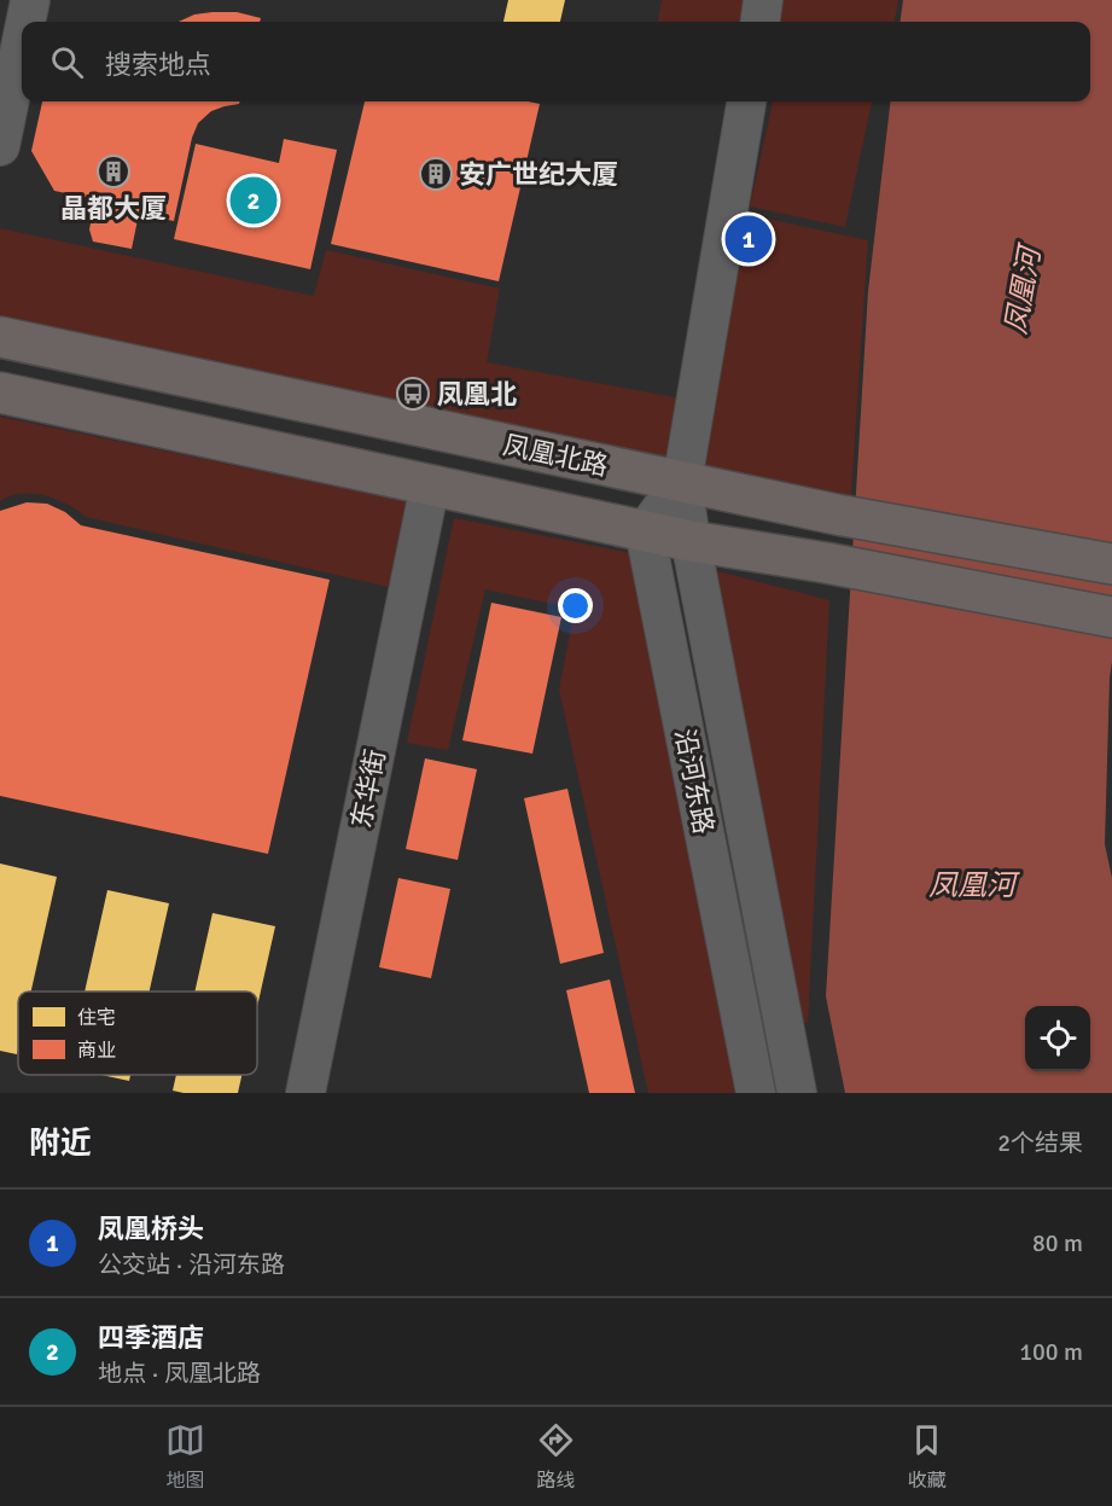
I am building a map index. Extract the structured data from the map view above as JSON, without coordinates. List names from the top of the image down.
{
  "streets": {
    "main road": ["凤凰北路"],
    "street": ["沿河东路", "东华街"]
  },
  "crossings": [
    ["凤凰北路", "沿河东路"],
    ["凤凰北路", "东华街"]
  ],
  "water": ["凤凰河"],
  "places": {
    "building": ["晶都大厦", "安广世纪大厦"],
    "bus stop": ["凤凰北"]
  },
  "legend": ["住宅", "商业"],
  "page": {
    "search": "搜索地点",
    "pins": ["2", "1"],
    "heading": ["附近", "2个结果"],
    "list": [
      {
        "mark": "1",
        "name": "凤凰桥头",
        "note": "公交站 · 沿河东路",
        "value": "80 m"
      },
      {
        "mark": "2",
        "name": "四季酒店",
        "note": "地点 · 凤凰北路",
        "value": "100 m"
      }
    ],
    "nav": ["地图", "路线", "收藏"]
  }
}
